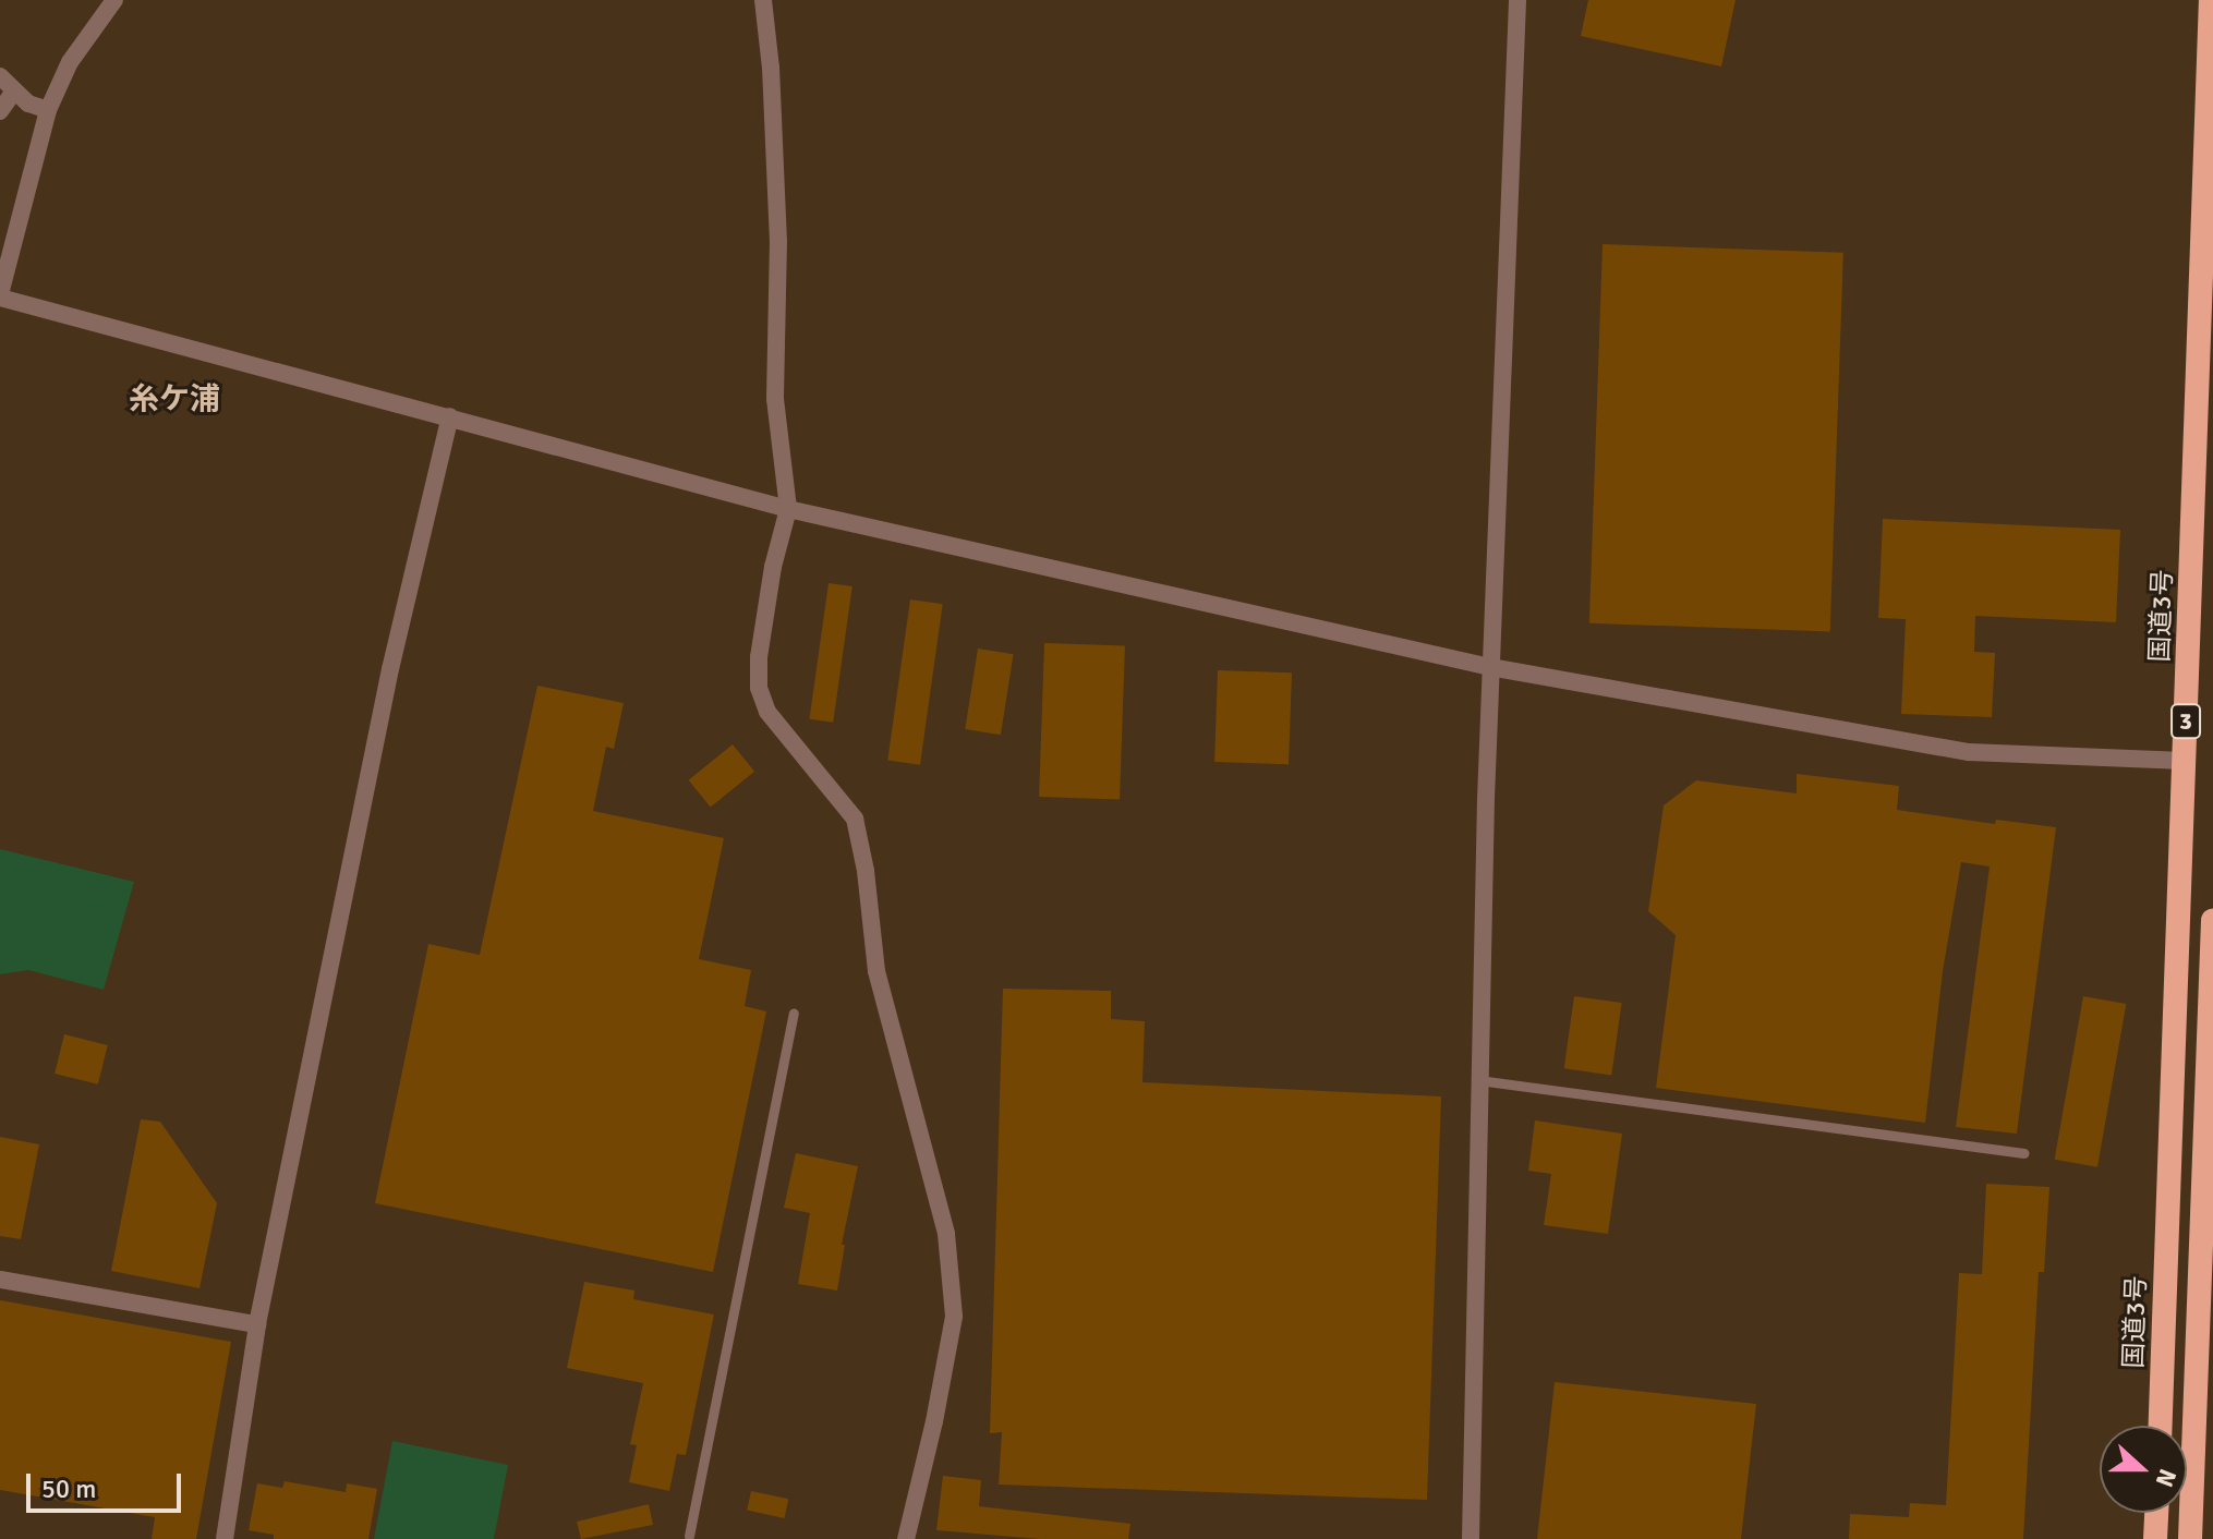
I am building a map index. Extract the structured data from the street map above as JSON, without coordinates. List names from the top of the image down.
{
  "streets": {
    "highway": ["国道3号", "3"]
  },
  "districts": ["糸ケ浦"],
  "scale_bar": "50 m",
  "north": "right"
}
